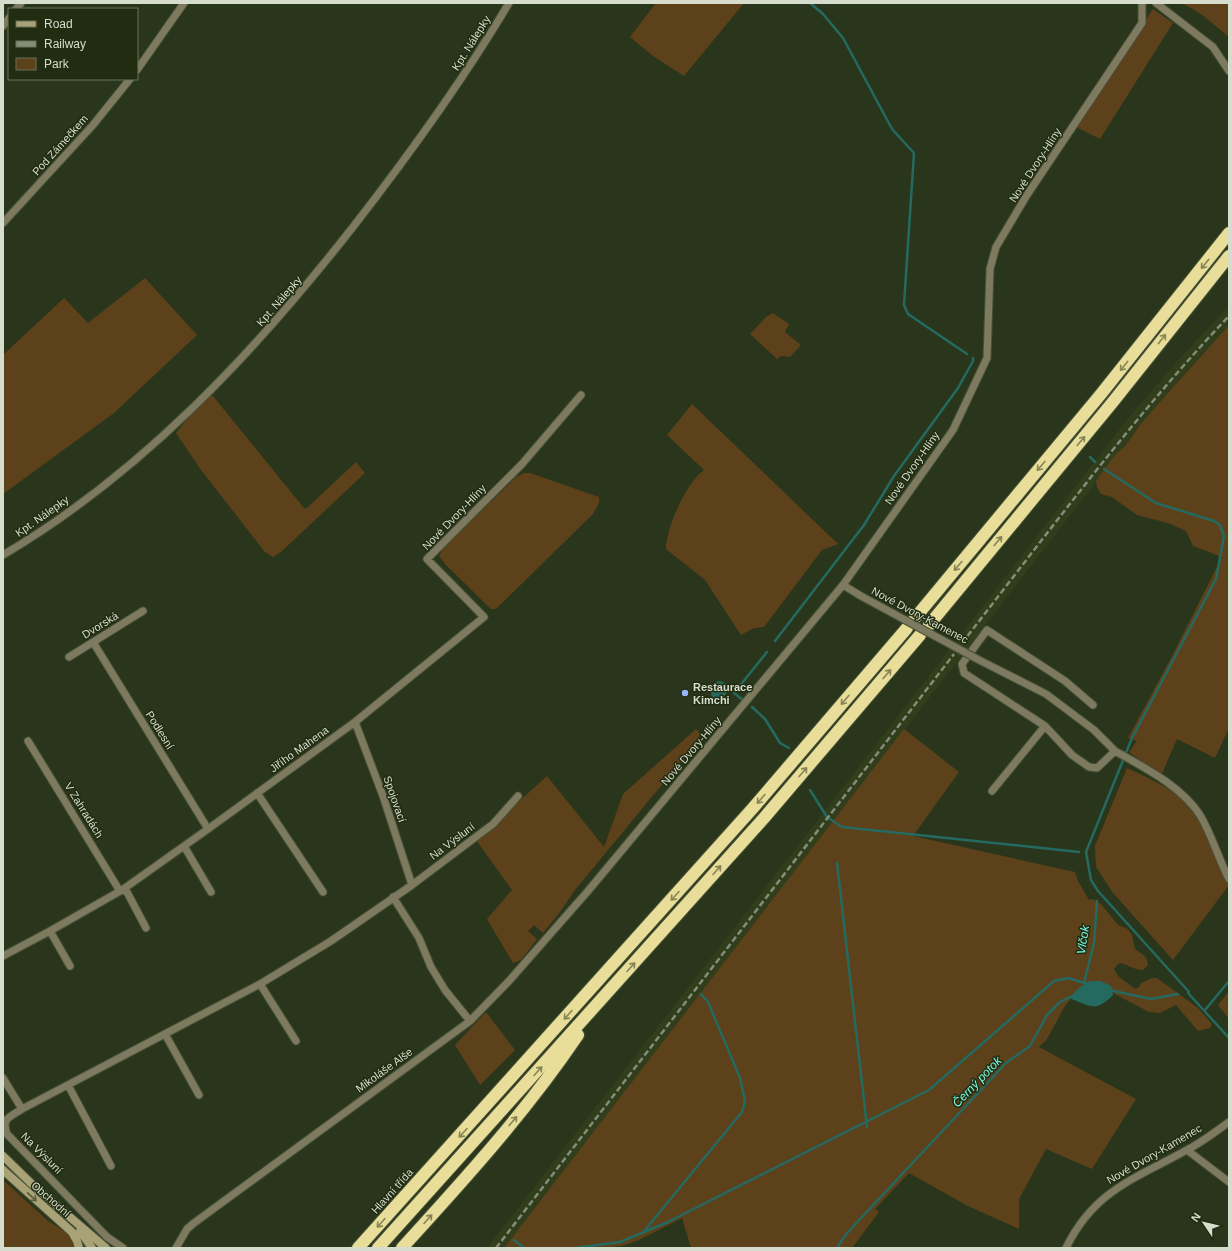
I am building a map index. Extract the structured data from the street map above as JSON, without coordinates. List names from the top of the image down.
{
  "streets": {
    "highway": ["Hlavní třída"],
    "main road": ["Obchodní"],
    "street": [
      "Kpt. Nálepky",
      "Pod Zámečkem",
      "Nové Dvory-Hlíny",
      "Nové Dvory-Kamenec",
      "Dvorská",
      "Podlesní",
      "Jiřího Mahena",
      "Spojovací",
      "V Zahradách",
      "Na Výsluní",
      "Mikoláše Alše"
    ]
  },
  "crossings": [
    ["Nové Dvory-Hlíny", "Nové Dvory-Kamenec"],
    ["Nové Dvory-Hlíny", "Jiřího Mahena"],
    ["Nové Dvory-Hlíny", "Spojovací"],
    ["Nové Dvory-Hlíny", "Mikoláše Alše"],
    ["Dvorská", "Podlesní"],
    ["Podlesní", "Jiřího Mahena"],
    ["Jiřího Mahena", "Spojovací"],
    ["Jiřího Mahena", "V Zahradách"],
    ["Spojovací", "Na Výsluní"]
  ],
  "water": ["Vlčok", "Černý potok"],
  "places": ["Restaurace Kimchi"],
  "legend": ["Road", "Railway", "Park"],
  "north": "top left"
}
